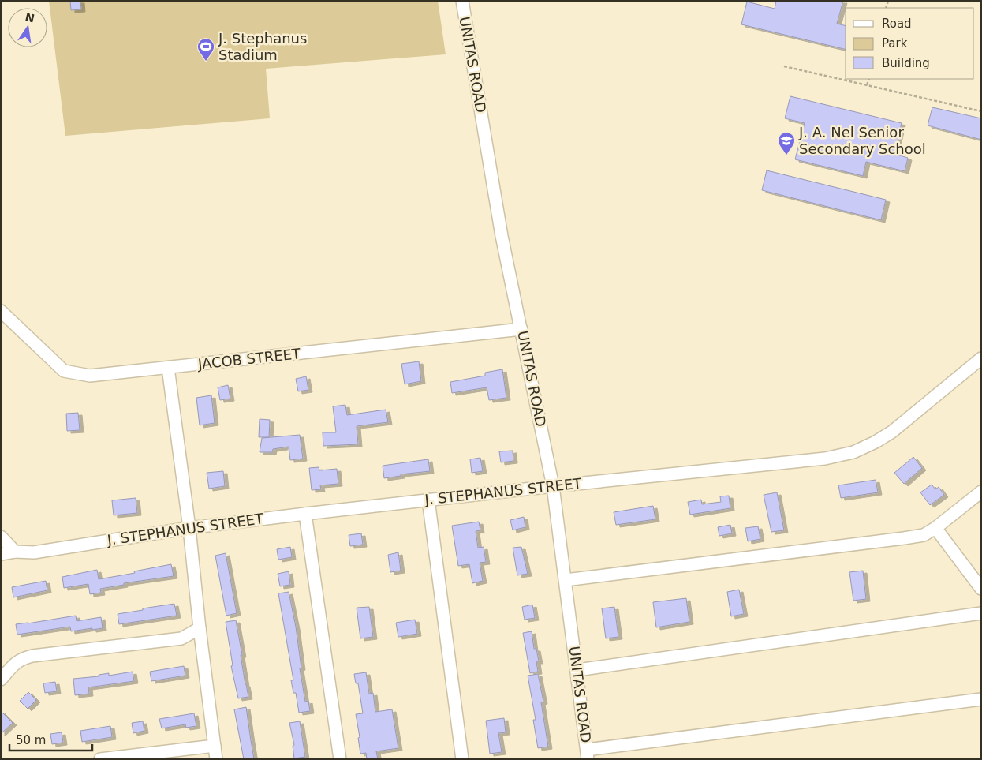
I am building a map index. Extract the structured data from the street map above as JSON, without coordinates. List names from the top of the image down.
{
  "streets": {
    "street": ["UNITAS ROAD", "JACOB STREET", "J. STEPHANUS STREET"]
  },
  "crossings": [
    ["UNITAS ROAD", "JACOB STREET"],
    ["UNITAS ROAD", "J. STEPHANUS STREET"]
  ],
  "places": {
    "sports": ["J. Stephanus Stadium"],
    "school or university": ["J. A. Nel Senior Secondary School"]
  },
  "legend": ["Road", "Park", "Building"],
  "scale_bar": "50 m",
  "north": "top"
}
